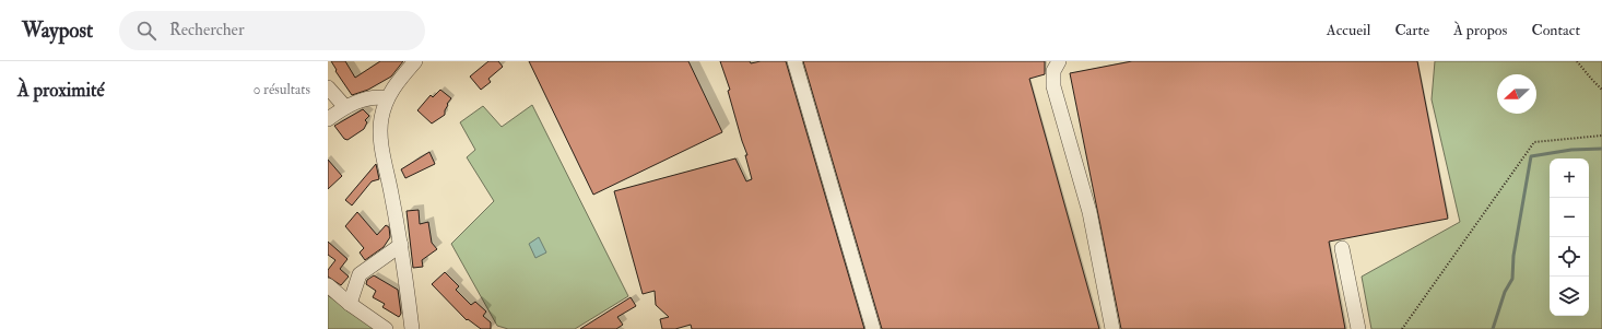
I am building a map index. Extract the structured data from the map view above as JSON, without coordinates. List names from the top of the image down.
{
  "north": "left",
  "page": {
    "header": "Waypost",
    "search": "Rechercher",
    "nav": [
      "Accueil",
      "Carte",
      "À propos",
      "Contact"
    ],
    "heading": ["À proximité", "0 résultats"],
    "map_buttons": ["+", "−"]
  }
}
